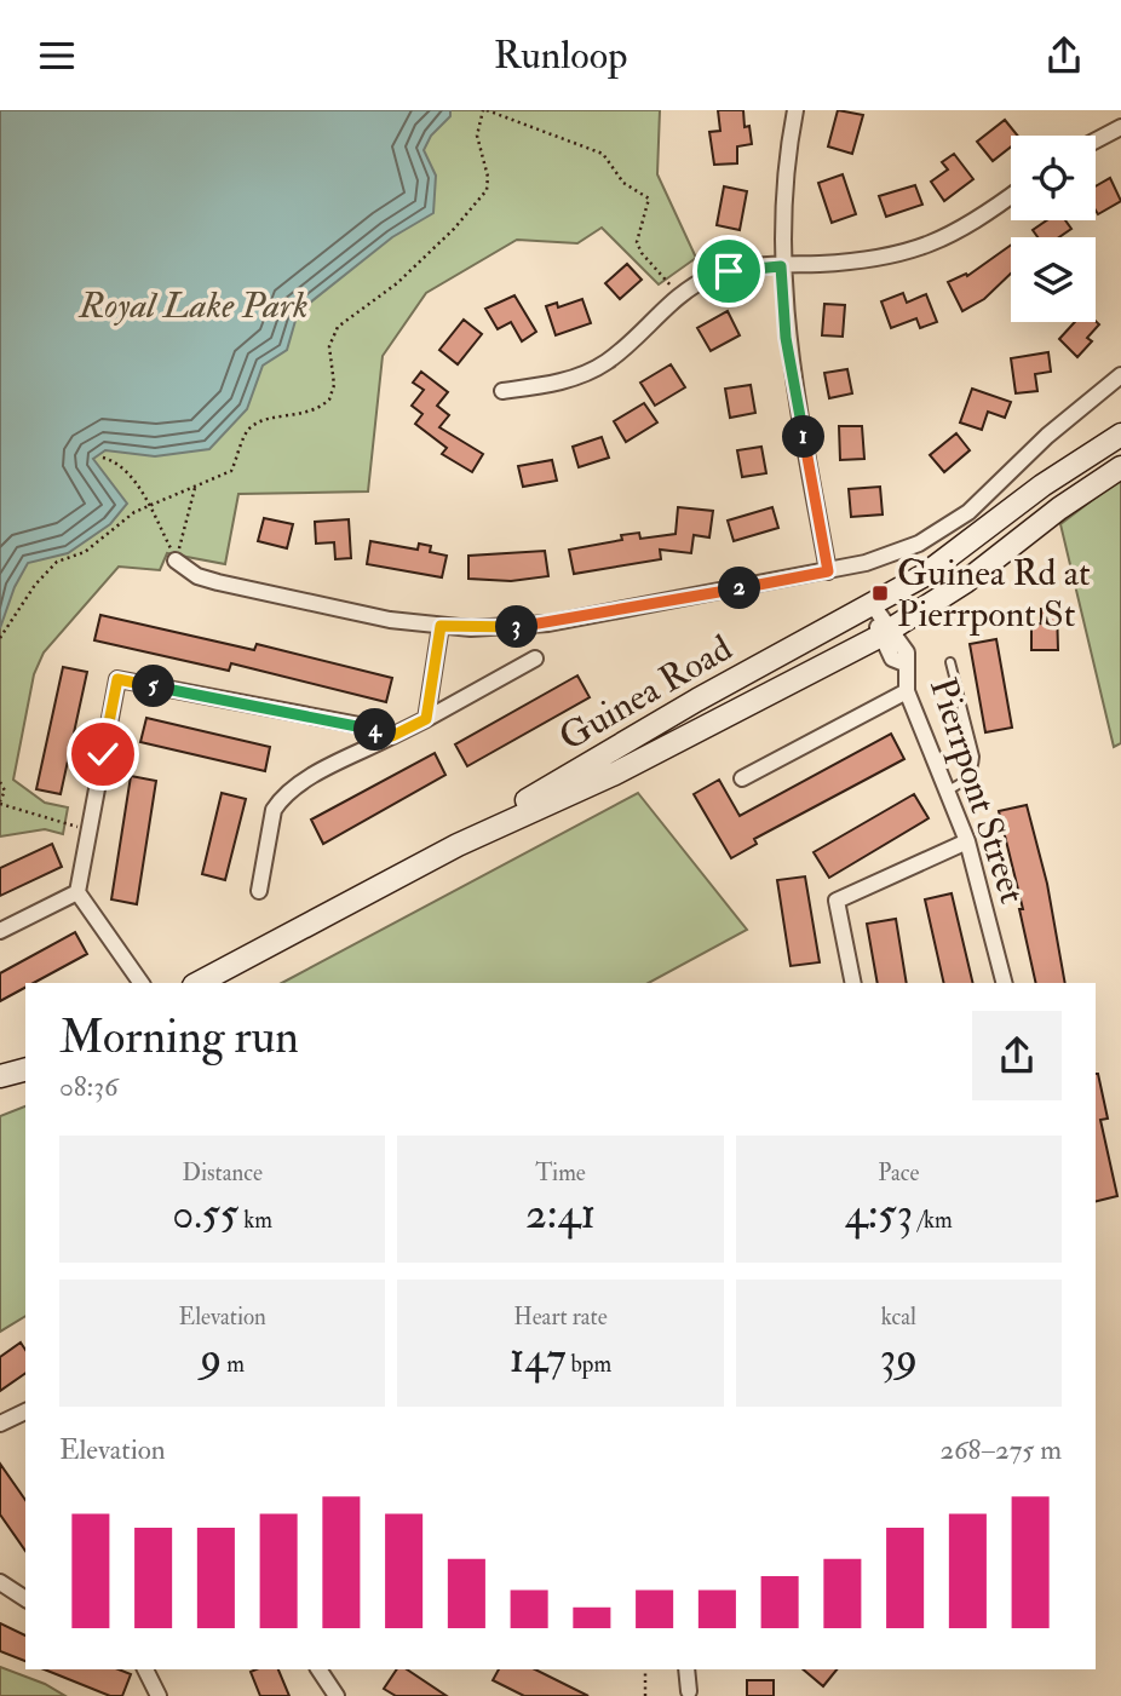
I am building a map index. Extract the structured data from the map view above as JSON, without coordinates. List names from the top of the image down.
{
  "streets": {
    "main road": ["Guinea Road"],
    "street": ["Pierrpont Street"]
  },
  "crossings": [
    ["Guinea Road", "Pierrpont Street"]
  ],
  "parks": ["Royal Lake Park"],
  "places": {
    "transit": ["Guinea Rd at Pierrpont St"]
  },
  "page": {
    "header": "Runloop",
    "pins": [
      "1",
      "2",
      "3",
      "5",
      "4"
    ],
    "heading": ["Morning run", "08:36"],
    "stats": [
      ["Distance", "0.55 km"],
      ["Time", "2:41"],
      ["Pace", "4:53 /km"],
      ["Elevation", "9 m"],
      ["Heart rate", "147 bpm"],
      ["kcal", "39"]
    ],
    "chart": ["Elevation", "268–275 m"]
  }
}
